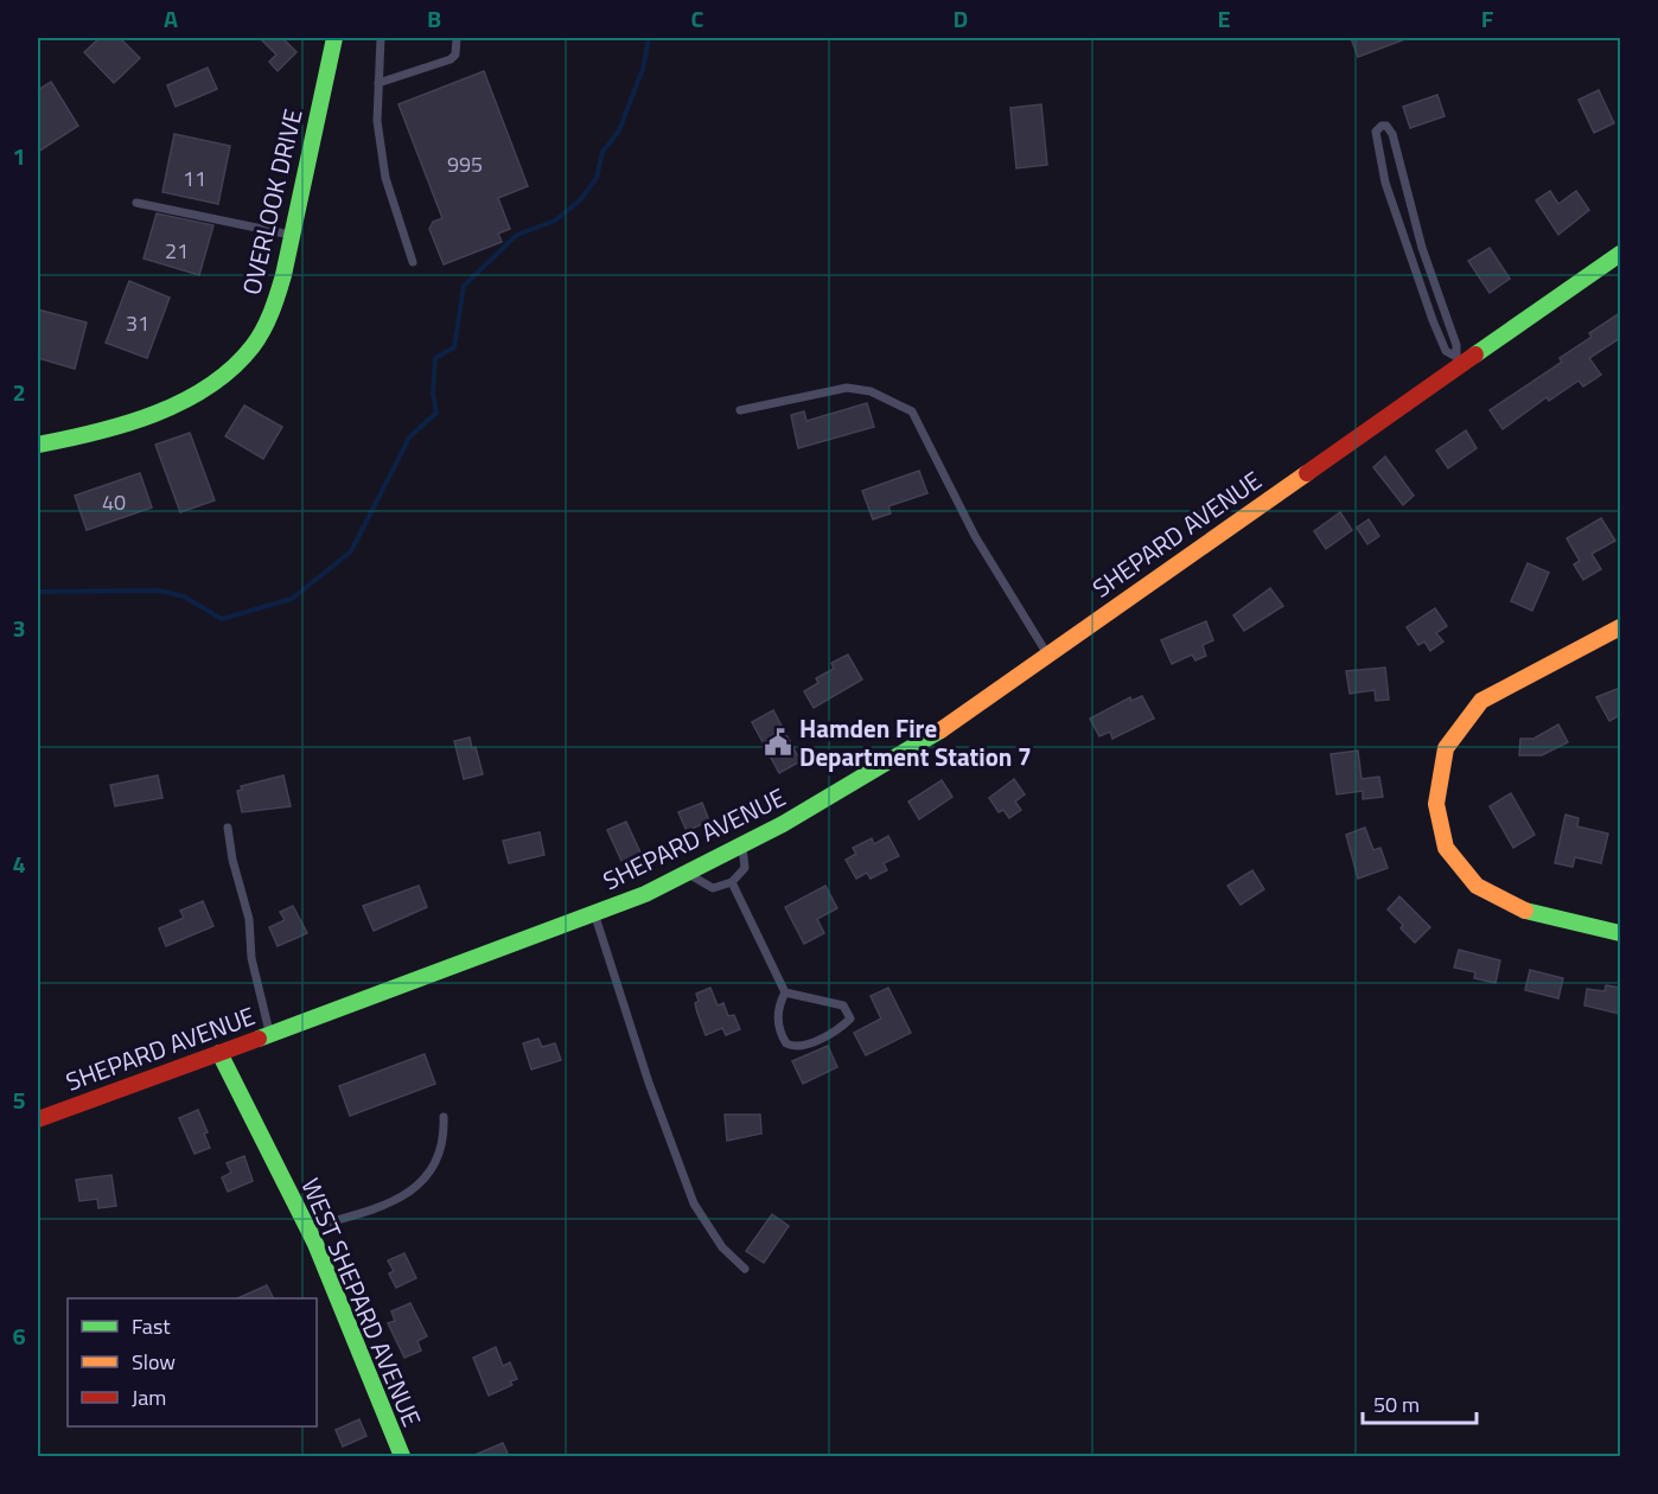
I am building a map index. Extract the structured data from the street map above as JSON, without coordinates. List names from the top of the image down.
{
  "streets": {
    "main road": ["OVERLOOK DRIVE", "SHEPARD AVENUE", "WEST SHEPARD AVENUE"]
  },
  "crossings": [
    ["SHEPARD AVENUE", "WEST SHEPARD AVENUE"]
  ],
  "places": {
    "public building": ["Hamden Fire Department Station 7"]
  },
  "house_numbers": [
    "995",
    "11",
    "21",
    "31",
    "40"
  ],
  "legend": ["Fast", "Slow", "Jam"],
  "scale_bar": "50 m",
  "grid": {
    "columns": [
      "A",
      "B",
      "C",
      "D",
      "E",
      "F"
    ],
    "rows": [
      "1",
      "2",
      "3",
      "4",
      "5",
      "6"
    ]
  }
}
